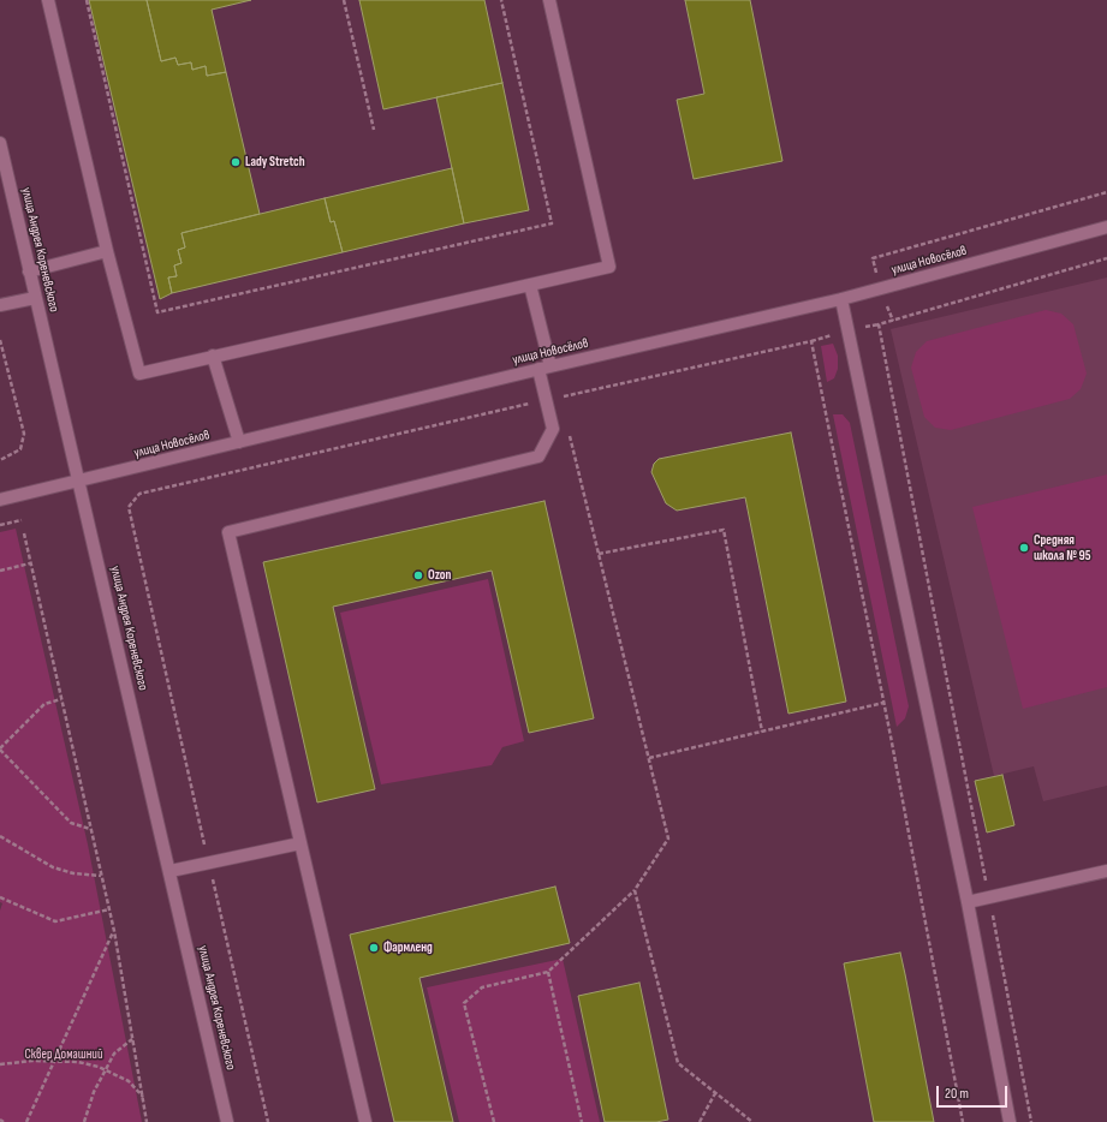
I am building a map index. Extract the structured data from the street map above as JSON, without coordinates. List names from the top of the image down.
{
  "streets": {
    "street": ["улица Андрея Кореневского", "улица Новосёлов"]
  },
  "crossings": [
    ["улица Андрея Кореневского", "улица Новосёлов"]
  ],
  "parks": ["Сквер Домашний"],
  "places": [
    "Lady Stretch",
    "Средняя школа № 95",
    "Ozon",
    "Фармленд"
  ],
  "scale_bar": "20 m"
}
